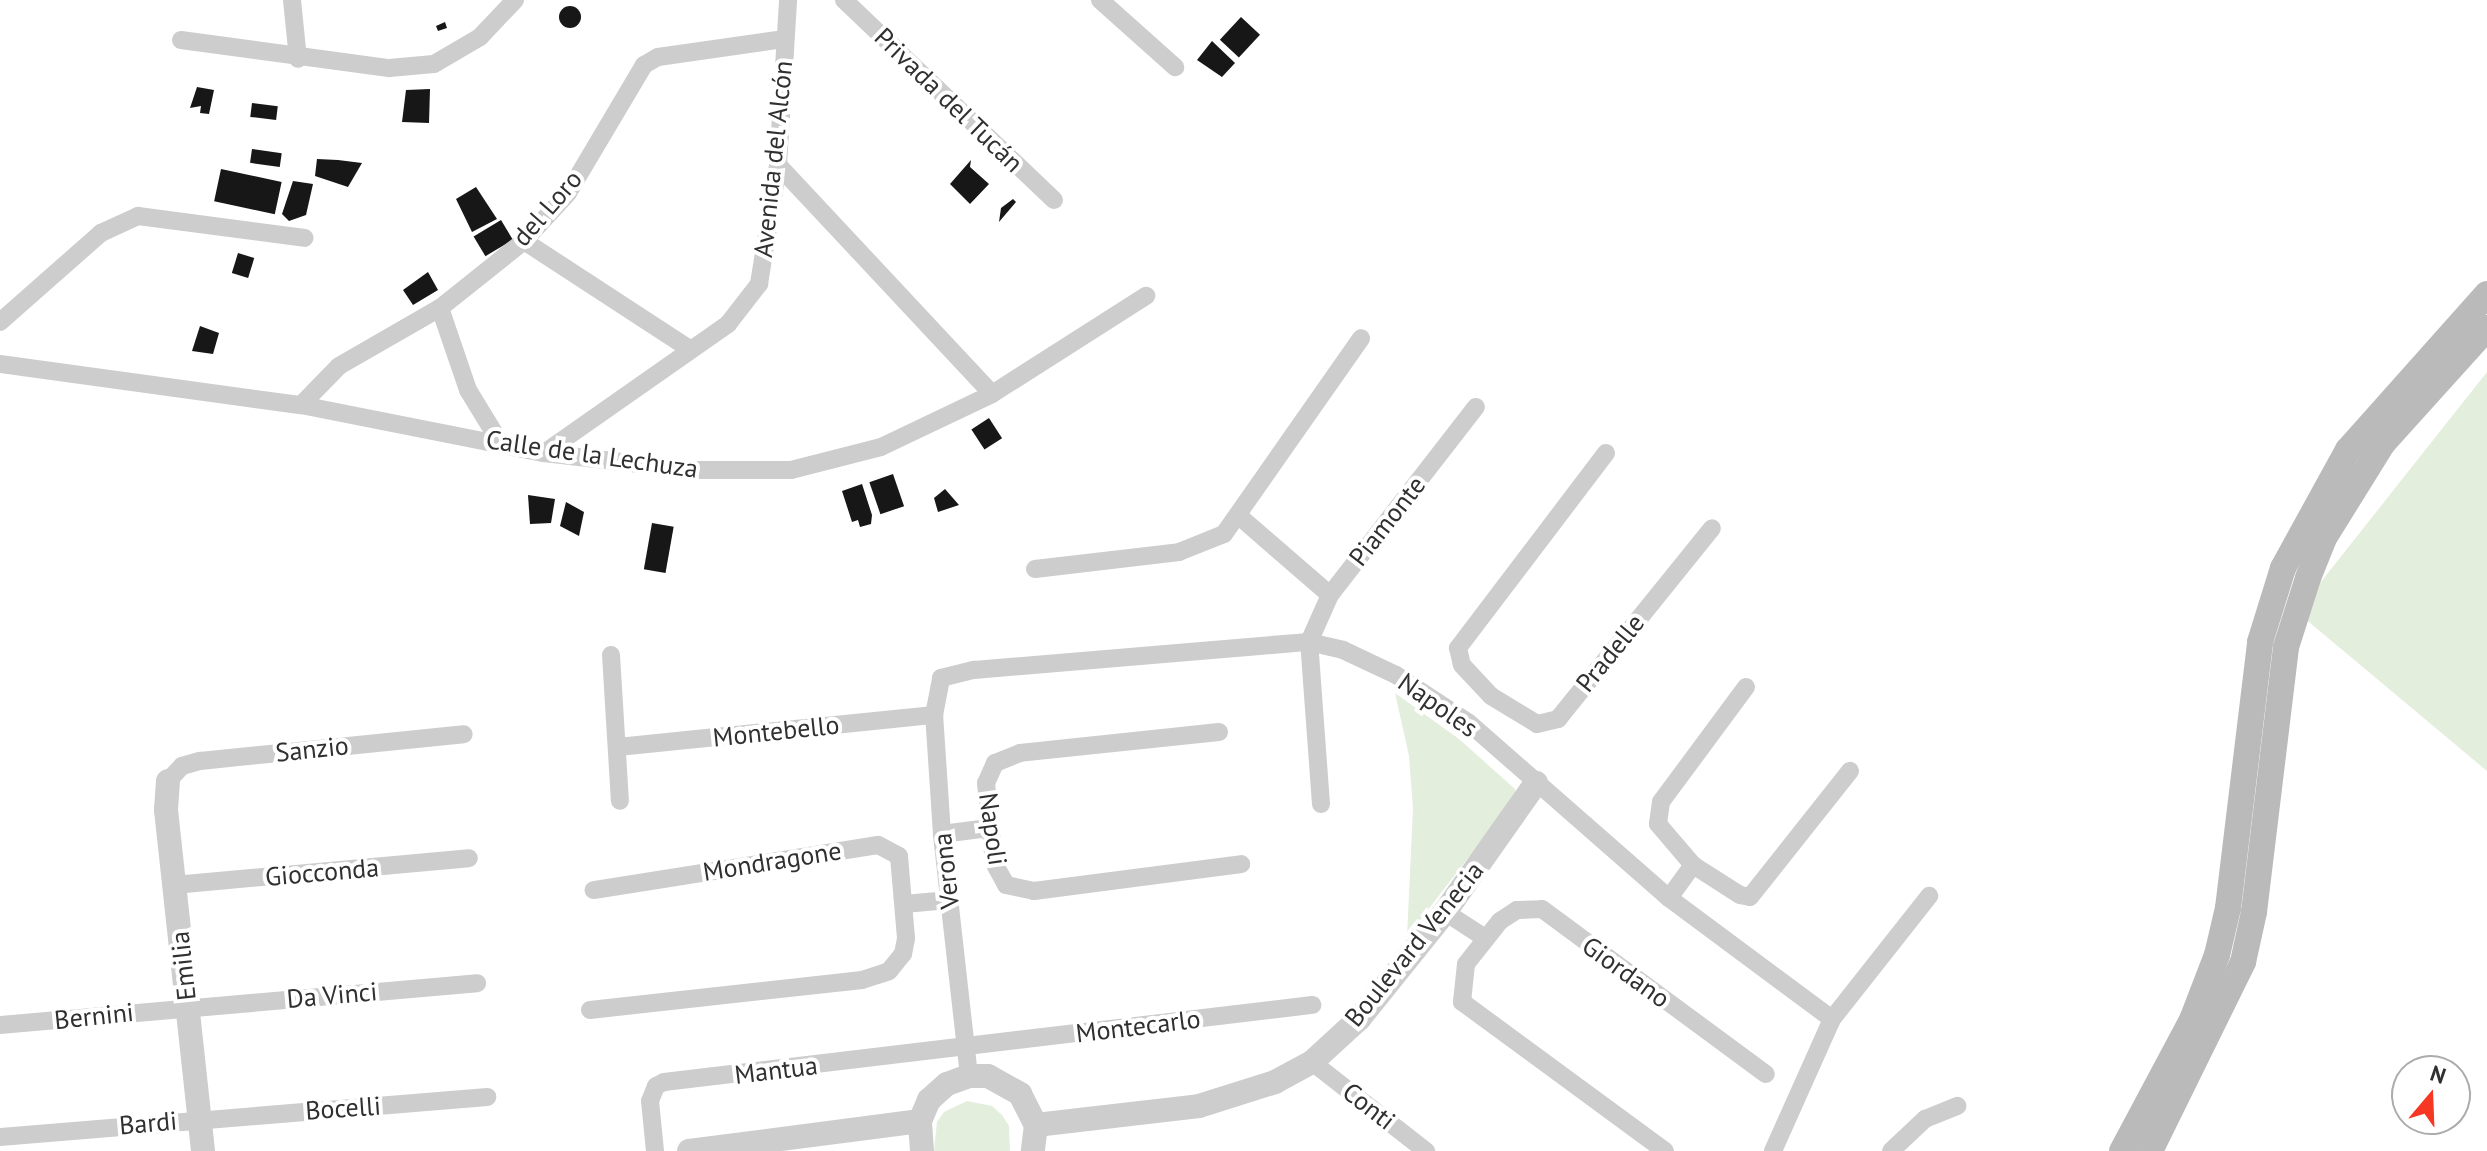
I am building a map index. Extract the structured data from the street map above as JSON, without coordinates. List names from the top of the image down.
{
  "streets": {
    "street": [
      "Privada del Tucán",
      "Avenida del Alcón",
      "del Loro",
      "Calle de la Lechuza",
      "Piamonte",
      "Pradelle",
      "Napoles",
      "Montebello",
      "Sanzio",
      "Napoli",
      "Mondragone",
      "Verona",
      "Giocconda",
      "Boulevard Venecia",
      "Emilia",
      "Giordano",
      "Da Vinci",
      "Bernini",
      "Montecarlo",
      "Mantua",
      "Conti",
      "Bocelli",
      "Bardi"
    ]
  },
  "crossings": [
    ["Avenida del Alcón", "del Loro"],
    ["Avenida del Alcón", "Calle de la Lechuza"],
    ["del Loro", "Calle de la Lechuza"],
    ["Piamonte", "Napoles"],
    ["Napoles", "Verona"],
    ["Napoles", "Boulevard Venecia"],
    ["Montebello", "Verona"],
    ["Sanzio", "Emilia"],
    ["Verona", "Montecarlo"],
    ["Verona", "Mantua"],
    ["Giocconda", "Emilia"],
    ["Boulevard Venecia", "Conti"],
    ["Emilia", "Da Vinci"],
    ["Emilia", "Bernini"],
    ["Emilia", "Bocelli"],
    ["Emilia", "Bardi"],
    ["Da Vinci", "Bernini"],
    ["Montecarlo", "Mantua"],
    ["Bocelli", "Bardi"]
  ],
  "north": "top"
}
